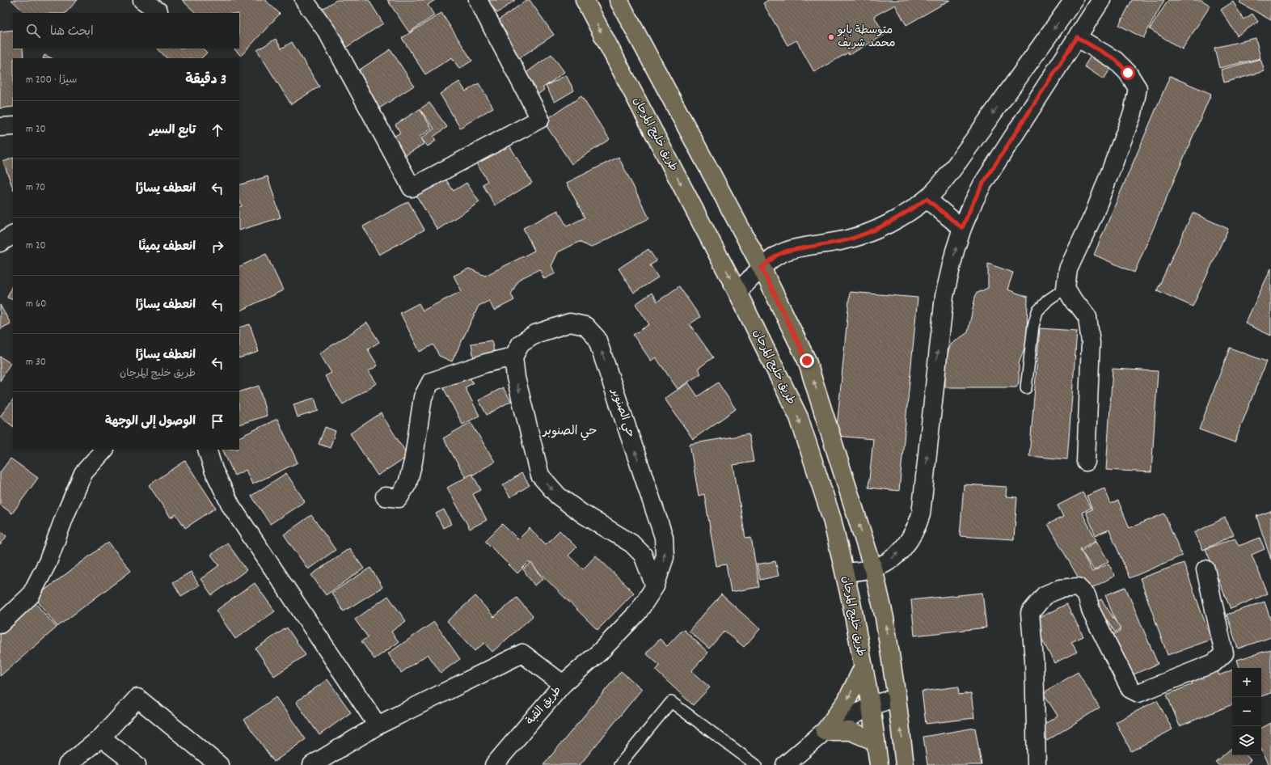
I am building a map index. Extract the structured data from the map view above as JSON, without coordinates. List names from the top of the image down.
{
  "streets": {
    "main road": ["طريق خليج المرجان"],
    "street": ["حي الصنوبر", "طريق القبة"]
  },
  "crossings": [
    ["حي الصنوبر", "طريق القبة"]
  ],
  "districts": ["حي الصنوبر"],
  "places": ["متوسطة بابو محمد شريف"],
  "page": {
    "search": "ابحث هنا",
    "heading": ["3 دقيقة", "سيرًا · 200 m"],
    "list": [
      ["تابع السير", "20 m"],
      ["انعطف يسارًا", "70 m"],
      ["انعطف يمينًا", "20 m"],
      ["انعطف يسارًا", "60 m"],
      ["انعطف يسارًا", "طريق خليج المرجان", "30 m"],
      "الوصول إلى الوجهة"
    ],
    "map_buttons": ["+", "−"]
  }
}
